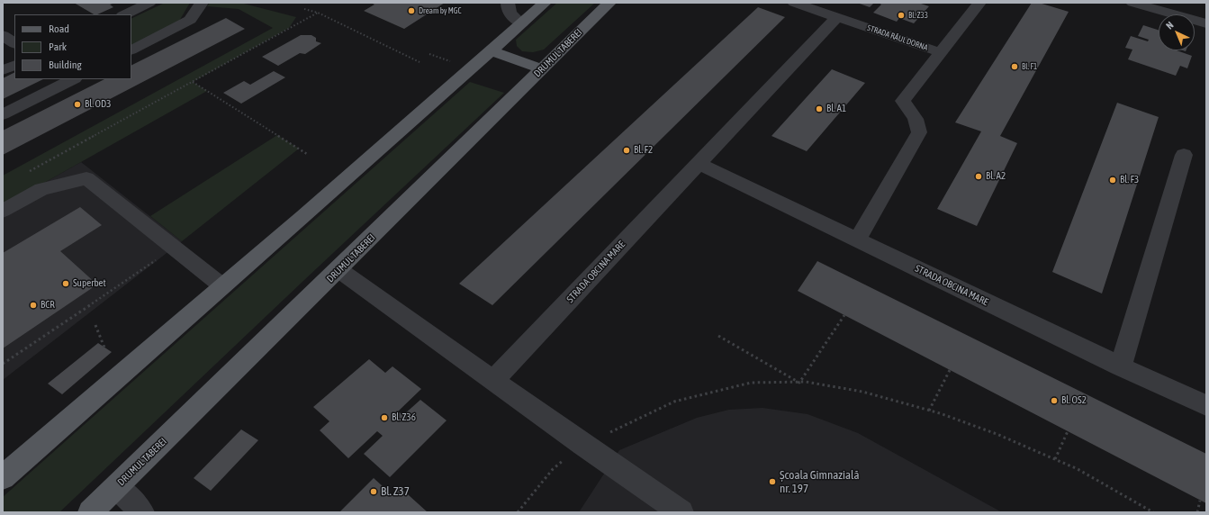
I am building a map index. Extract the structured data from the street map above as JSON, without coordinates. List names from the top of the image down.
{
  "streets": {
    "main road": ["DRUMUL TABEREI"],
    "street": ["STRADA RÂUL DORNA", "STRADA OBCINA MARE"]
  },
  "crossings": [
    ["STRADA RÂUL DORNA", "STRADA OBCINA MARE"]
  ],
  "places": [
    "Dream by MGC",
    "Bl. Z33",
    "Bl. F1",
    "Bl. OD3",
    "Bl. A1",
    "Bl. F2",
    "Bl. A2",
    "Bl. F3",
    "Superbet",
    "BCR",
    "Bl. OS2",
    "Bl. Z36",
    "Școala Gimnazială nr. 197",
    "Bl. Z37"
  ],
  "legend": ["Road", "Park", "Building"],
  "north": "top left"
}
